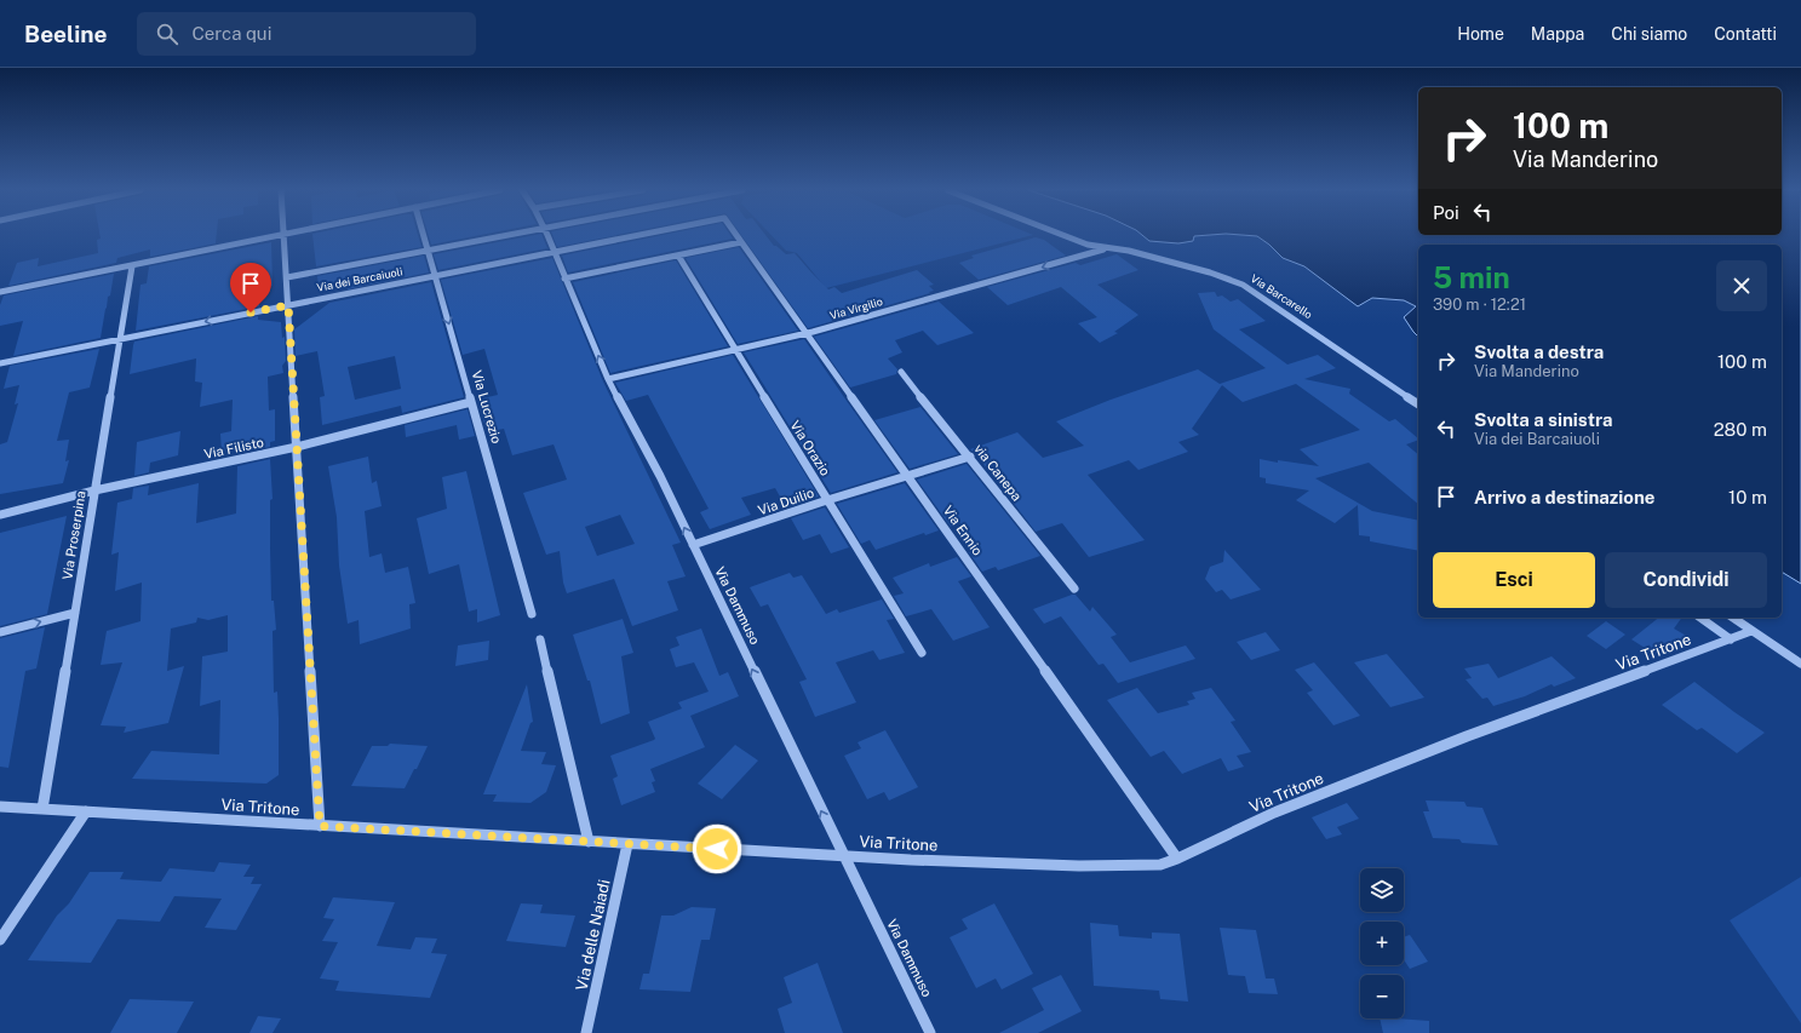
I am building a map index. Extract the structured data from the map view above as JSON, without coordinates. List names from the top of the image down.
{
  "streets": {
    "street": [
      "Via dei Barcaiuoli",
      "Via Barcarello",
      "Via Virgilio",
      "Via Lucrezio",
      "Via Filisto",
      "Via Orazio",
      "via Canepa",
      "Via Duilio",
      "Via Ennio",
      "Via Proserpina",
      "Via Dammuso",
      "Via Tritone",
      "Via delle Naiadi"
    ]
  },
  "crossings": [
    ["Via dei Barcaiuoli", "Via Lucrezio"],
    ["Via dei Barcaiuoli", "Via Proserpina"],
    ["Via dei Barcaiuoli", "Via Dammuso"],
    ["Via Barcarello", "Via Virgilio"],
    ["Via Virgilio", "Via Orazio"],
    ["Via Virgilio", "Via Ennio"],
    ["Via Virgilio", "Via Dammuso"],
    ["Via Lucrezio", "Via Filisto"],
    ["Via Filisto", "Via Proserpina"],
    ["Via Orazio", "Via Duilio"],
    ["via Canepa", "Via Duilio"],
    ["Via Duilio", "Via Ennio"],
    ["Via Duilio", "Via Dammuso"],
    ["Via Ennio", "Via Tritone"],
    ["Via Proserpina", "Via Tritone"],
    ["Via Dammuso", "Via Tritone"],
    ["Via Tritone", "Via delle Naiadi"]
  ],
  "one_way": ["Via Virgilio", "Via Dammuso"],
  "page": {
    "header": "Beeline",
    "search": "Cerca qui",
    "nav": [
      "Home",
      "Mappa",
      "Chi siamo",
      "Contatti"
    ],
    "turn": ["100 m", "Via Manderino"],
    "then": "Poi",
    "heading": ["5 min", "390 m · 12:21"],
    "list": [
      {
        "name": "Svolta a destra",
        "note": "Via Manderino",
        "value": "100 m"
      },
      {
        "name": "Svolta a sinistra",
        "note": "Via dei Barcaiuoli",
        "value": "280 m"
      },
      {
        "name": "Arrivo a destinazione",
        "value": "10 m"
      }
    ],
    "buttons": ["Esci", "Condividi"],
    "map_buttons": ["+", "−"]
  }
}
